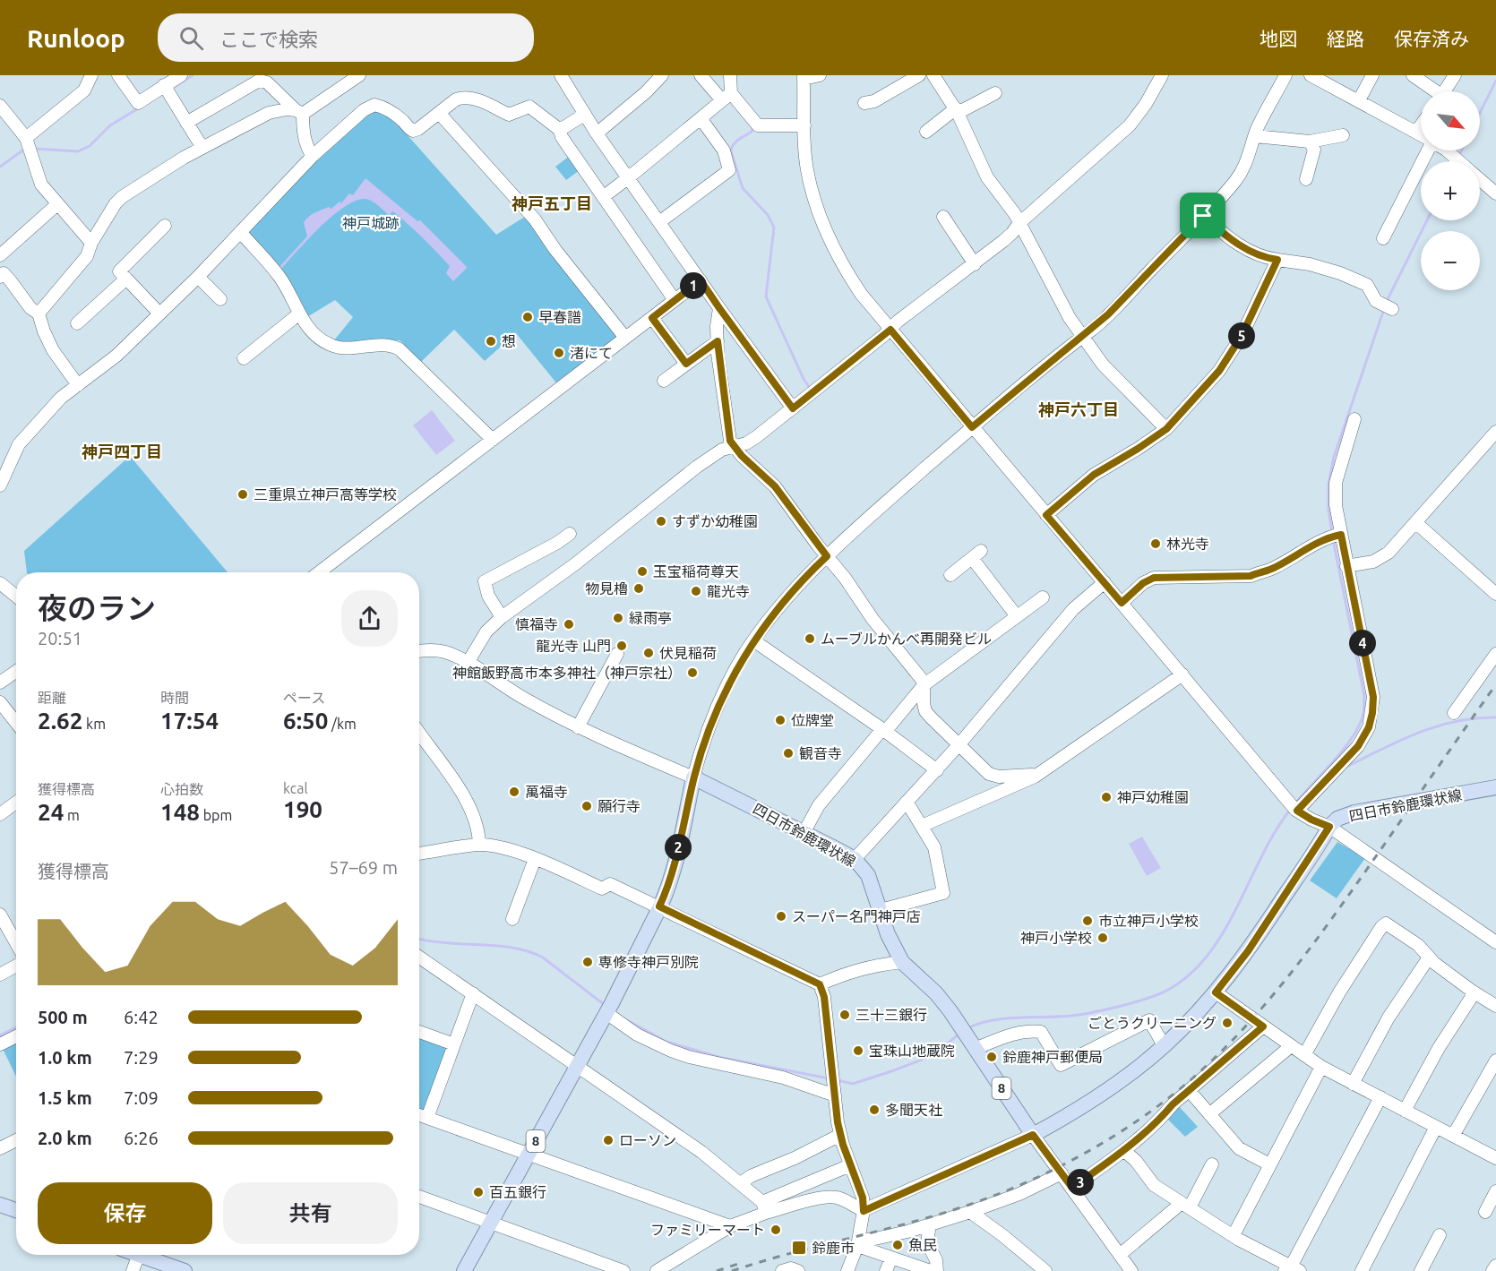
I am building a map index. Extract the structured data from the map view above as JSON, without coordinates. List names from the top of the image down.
{
  "streets": {
    "main road": ["四日市鈴鹿環状線", "8"]
  },
  "crossings": [
    ["四日市鈴鹿環状線", "8"]
  ],
  "districts": ["神戸五丁目", "神戸六丁目", "神戸四丁目"],
  "parks": ["神戸城跡"],
  "places": {
    "other": [
      "早春譜",
      "想",
      "渚にて",
      "三重県立神戸高等学校",
      "すずか幼稚園",
      "林光寺",
      "玉宝稲荷尊天",
      "物見櫓",
      "龍光寺",
      "緑雨亭",
      "慎福寺",
      "ムーブルかんべ再開発ビル",
      "龍光寺 山門",
      "伏見稲荷",
      "神館飯野高市本多神社（神戸宗社）",
      "位牌堂",
      "観音寺",
      "萬福寺",
      "神戸幼稚園",
      "願行寺",
      "スーパー名門神戸店",
      "市立神戸小学校",
      "神戸小学校",
      "専修寺神戸別院",
      "三十三銀行",
      "ごとうクリーニング",
      "宝珠山地蔵院",
      "鈴鹿神戸郵便局",
      "多聞天社",
      "ローソン",
      "百五銀行",
      "ファミリーマート",
      "魚民"
    ],
    "transit": ["鈴鹿市"]
  },
  "north": "bottom right",
  "page": {
    "header": "Runloop",
    "search": "ここで検索",
    "nav": ["地図", "経路", "保存済み"],
    "map_buttons": ["+", "−"],
    "pins": [
      "1",
      "5",
      "4",
      "2",
      "3"
    ],
    "heading": ["夜のラン", "20:51"],
    "stats": [
      ["距離", "2.62 km"],
      ["時間", "17:54"],
      ["ペース", "6:50 /km"],
      ["獲得標高", "24 m"],
      ["心拍数", "148 bpm"],
      ["kcal", "190"]
    ],
    "chart": ["獲得標高", "57–69 m"],
    "list": [
      {
        "name": "500 m",
        "note": "6:42"
      },
      {
        "name": "1.0 km",
        "note": "7:29"
      },
      {
        "name": "1.5 km",
        "note": "7:09"
      },
      {
        "name": "2.0 km",
        "note": "6:26"
      }
    ],
    "buttons": ["保存", "共有"]
  }
}
